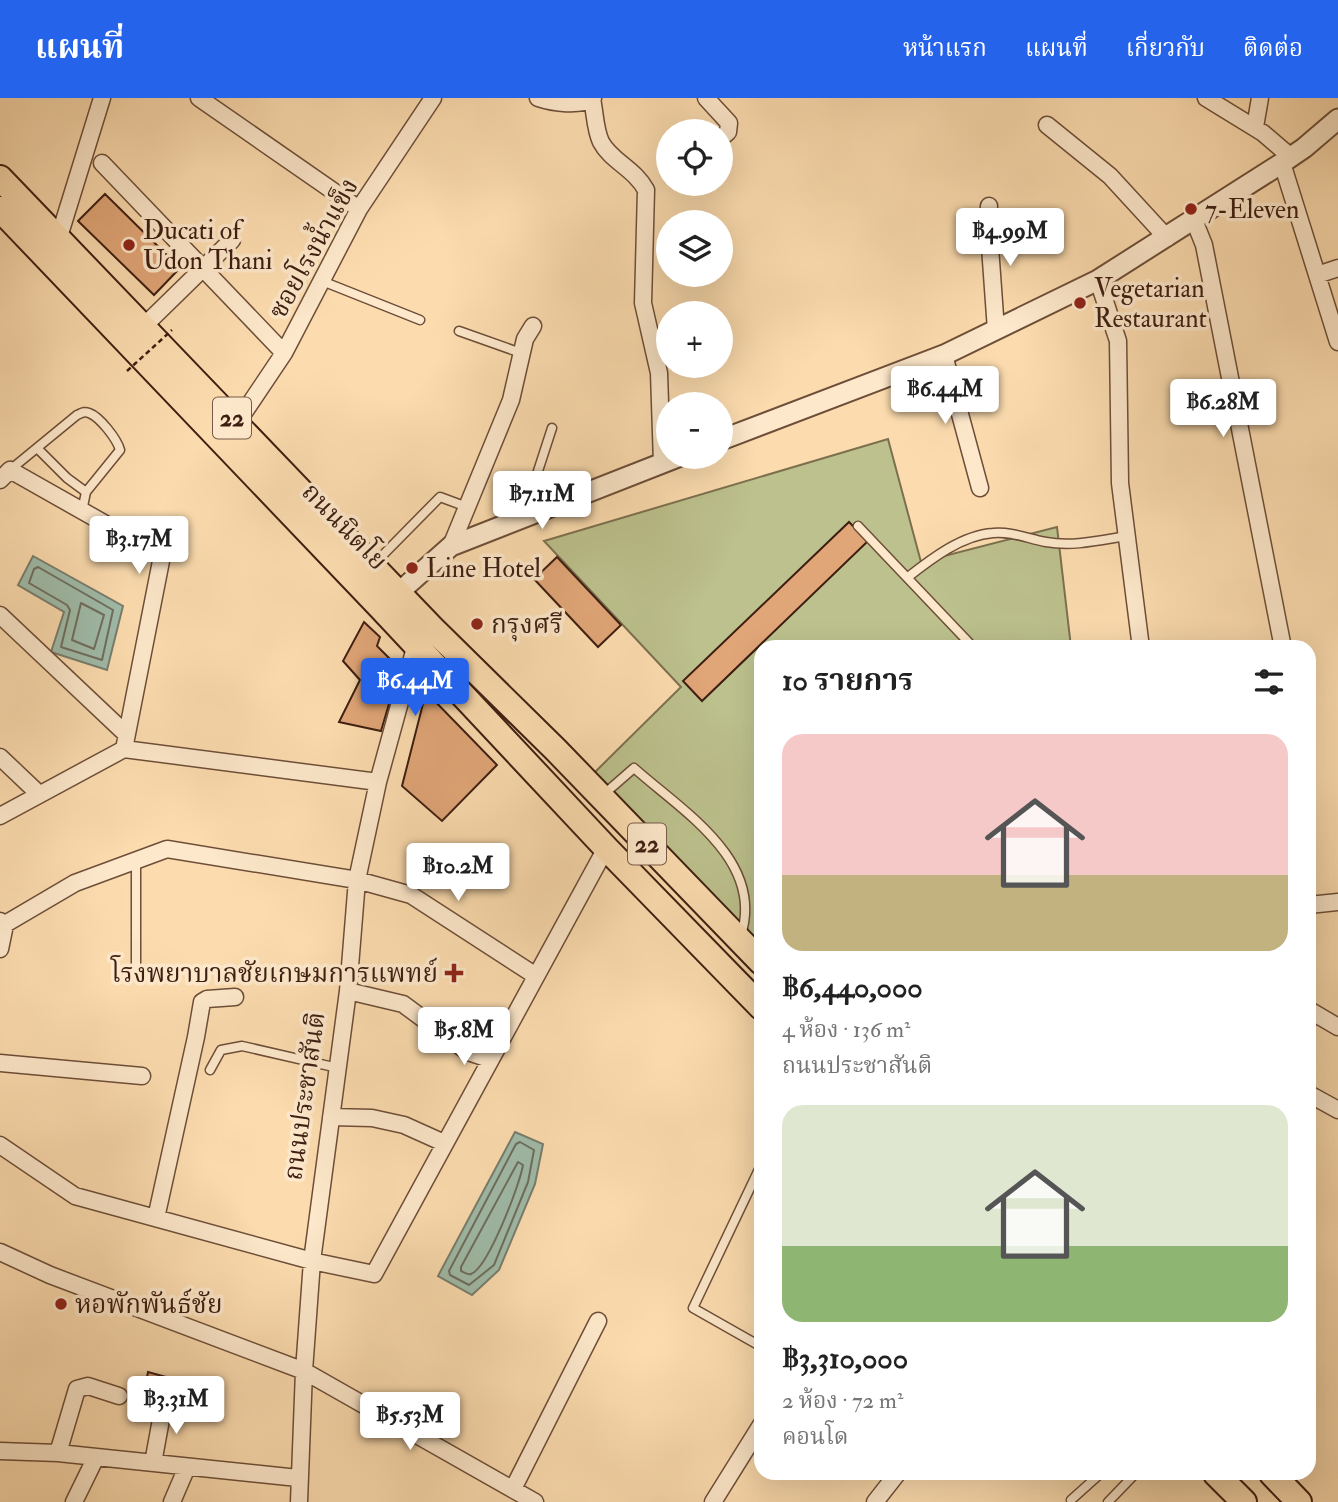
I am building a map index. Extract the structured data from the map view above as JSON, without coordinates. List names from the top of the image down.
{
  "streets": {
    "main road": ["22", "ถนนนิตโย"],
    "street": ["ซอยโรงน้ำแข็ง", "ถนนประชาสันติ"]
  },
  "crossings": [
    ["ซอยโรงน้ำแข็ง", "ถนนนิตโย"],
    ["ถนนนิตโย", "ถนนประชาสันติ"]
  ],
  "places": {
    "other": [
      "7-Eleven",
      "Ducati of Udon Thani",
      "Vegetarian Restaurant",
      "Line Hotel",
      "กรุงศรี",
      "หอพักพันธ์ชัย"
    ],
    "health": ["โรงพยาบาลชัยเกษมการแพทย์"]
  },
  "page": {
    "header": "แผนที่",
    "nav": [
      "หน้าแรก",
      "แผนที่",
      "เกี่ยวกับ",
      "ติดต่อ"
    ],
    "map_buttons": ["+", "−"],
    "price": [
      "฿4.99M",
      "฿6.44M",
      "฿6.28M",
      "฿7.11M",
      "฿3.17M",
      "฿6.44M",
      "฿10.2M",
      "฿5.8M",
      "฿3.31M",
      "฿5.53M"
    ],
    "heading": "10 รายการ",
    "list": [
      {
        "name": "฿6,440,000",
        "note": "4 ห้อง · 136 m² · ถนนประชาสันติ"
      },
      {
        "name": "฿3,310,000",
        "note": "2 ห้อง · 72 m² · คอนโด"
      }
    ]
  }
}
